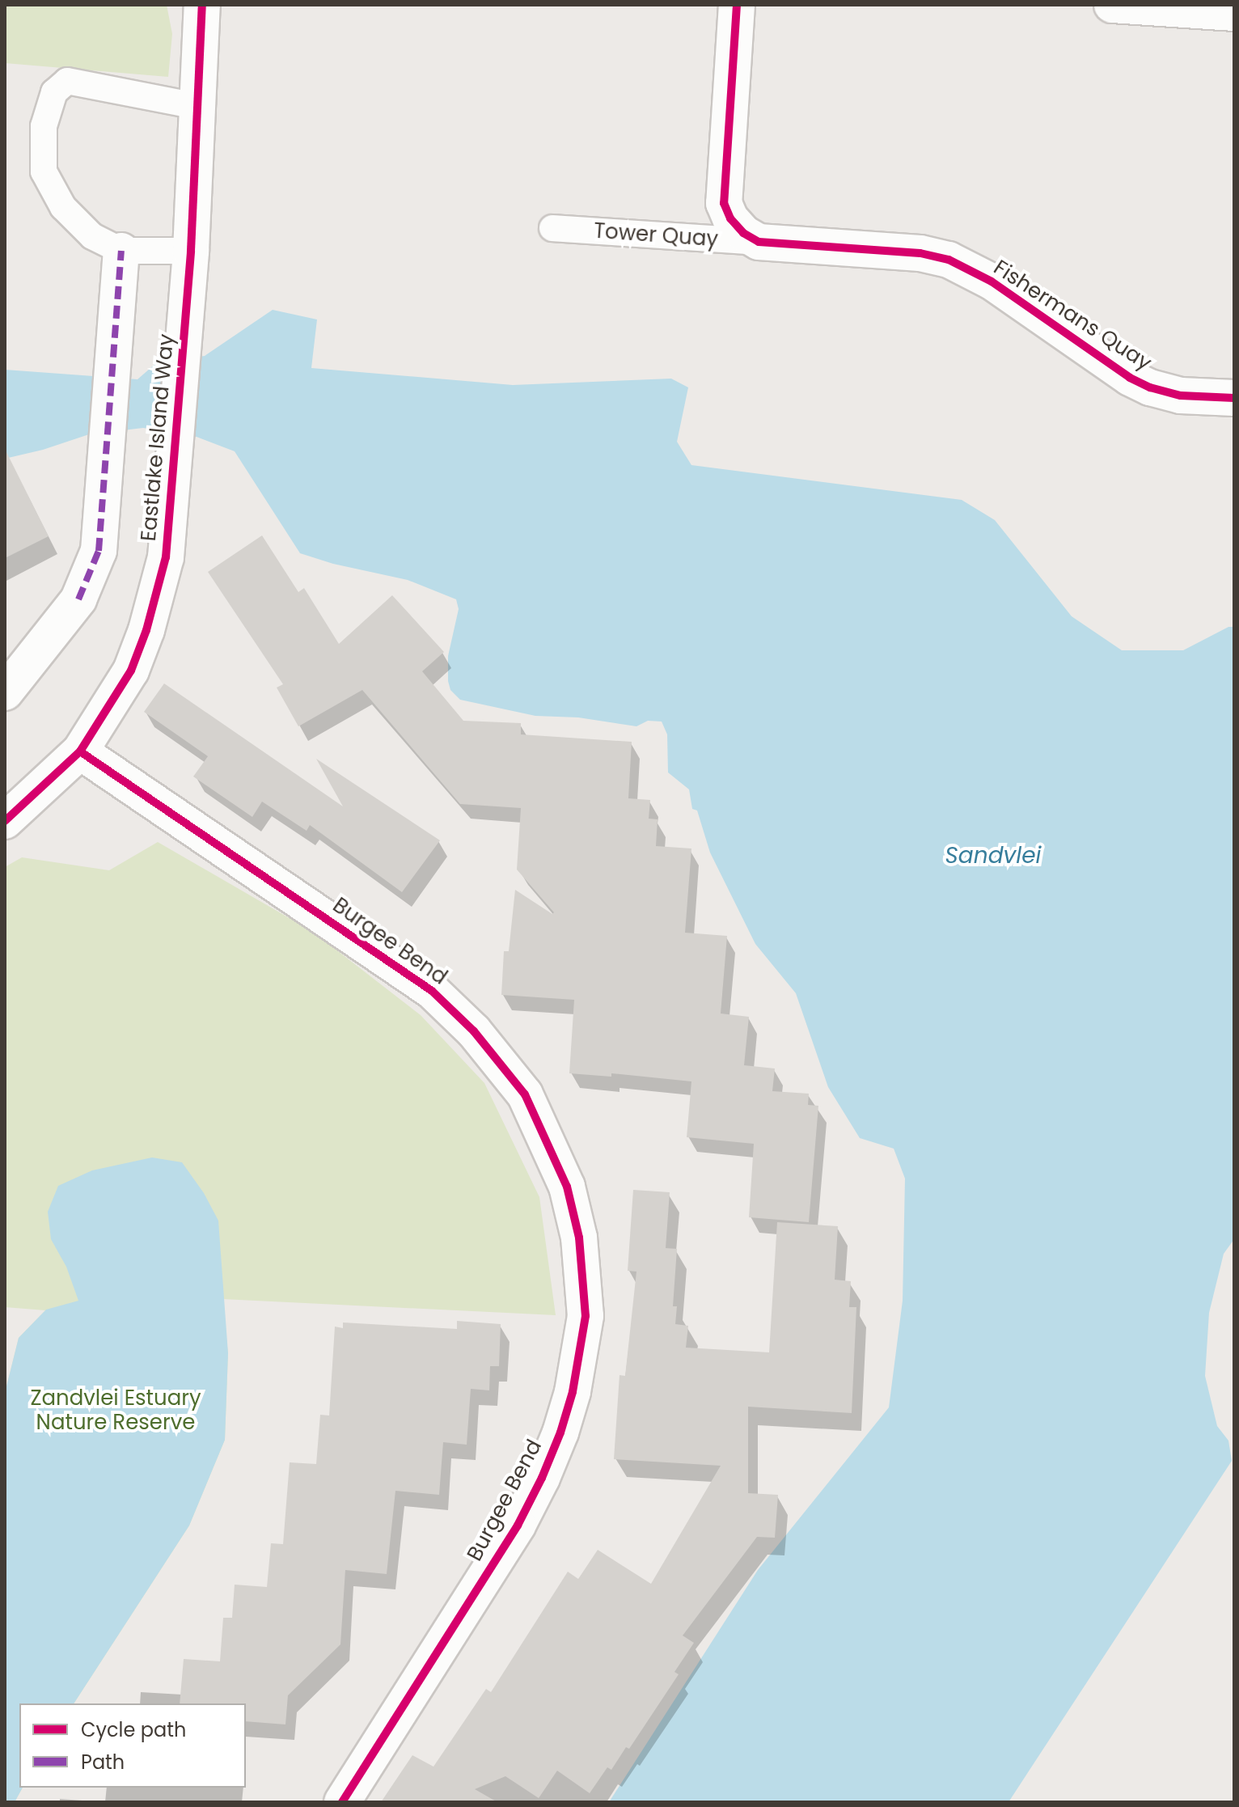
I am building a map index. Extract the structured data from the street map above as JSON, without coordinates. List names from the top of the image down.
{
  "streets": {
    "street": ["Fishermans Quay", "Eastlake Island Way", "Burgee Bend"],
    "lane": ["Tower Quay"]
  },
  "crossings": [
    ["Tower Quay", "Fishermans Quay"],
    ["Eastlake Island Way", "Burgee Bend"]
  ],
  "water": ["Sandvlei"],
  "parks": ["Zandvlei Estuary Nature Reserve"],
  "legend": ["Cycle path", "Path"]
}
